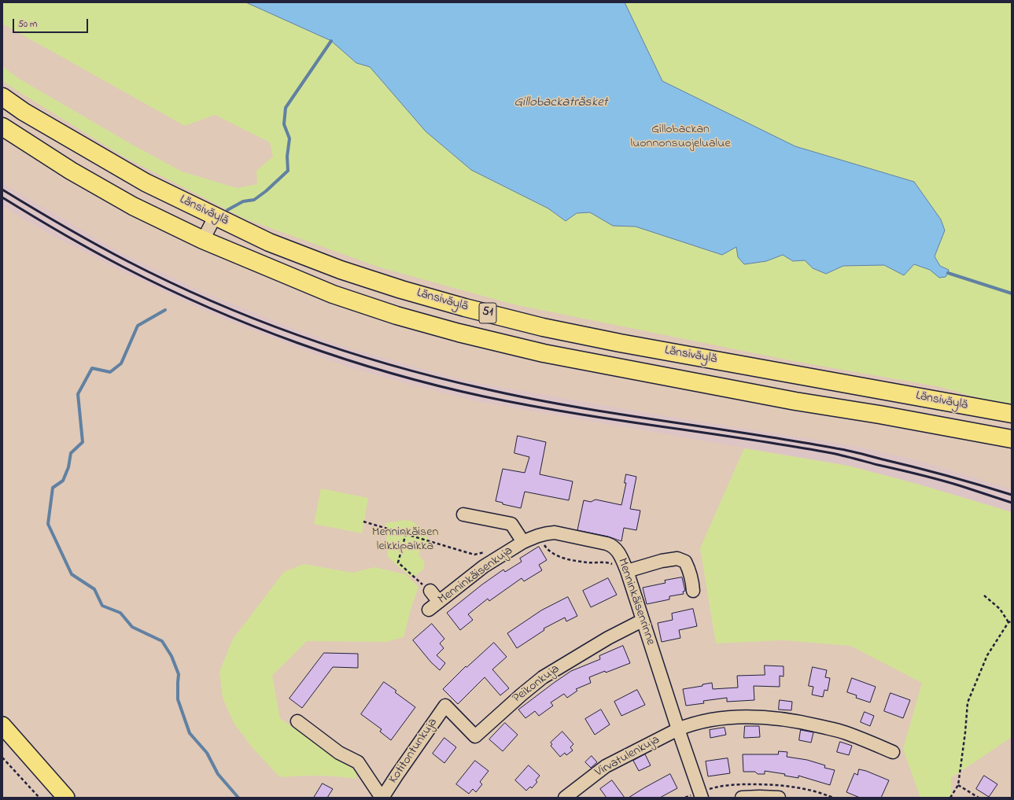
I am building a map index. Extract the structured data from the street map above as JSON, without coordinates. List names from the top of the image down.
{
  "streets": {
    "highway": ["Länsiväylä", "51"],
    "street": [
      "Menninkäisenkuja",
      "Menninkäisenrinne",
      "Peikonkuja",
      "Kotitontunkuja",
      "Virvatulenkuja"
    ]
  },
  "crossings": [
    ["Menninkäisenkuja", "Menninkäisenrinne"],
    ["Menninkäisenrinne", "Peikonkuja"],
    ["Menninkäisenrinne", "Virvatulenkuja"],
    ["Peikonkuja", "Kotitontunkuja"]
  ],
  "water": ["Gillobackaträsket"],
  "parks": ["Gillobackan luonnonsuojelualue", "Menninkäisen leikkipaikka"],
  "scale_bar": "50 m"
}
